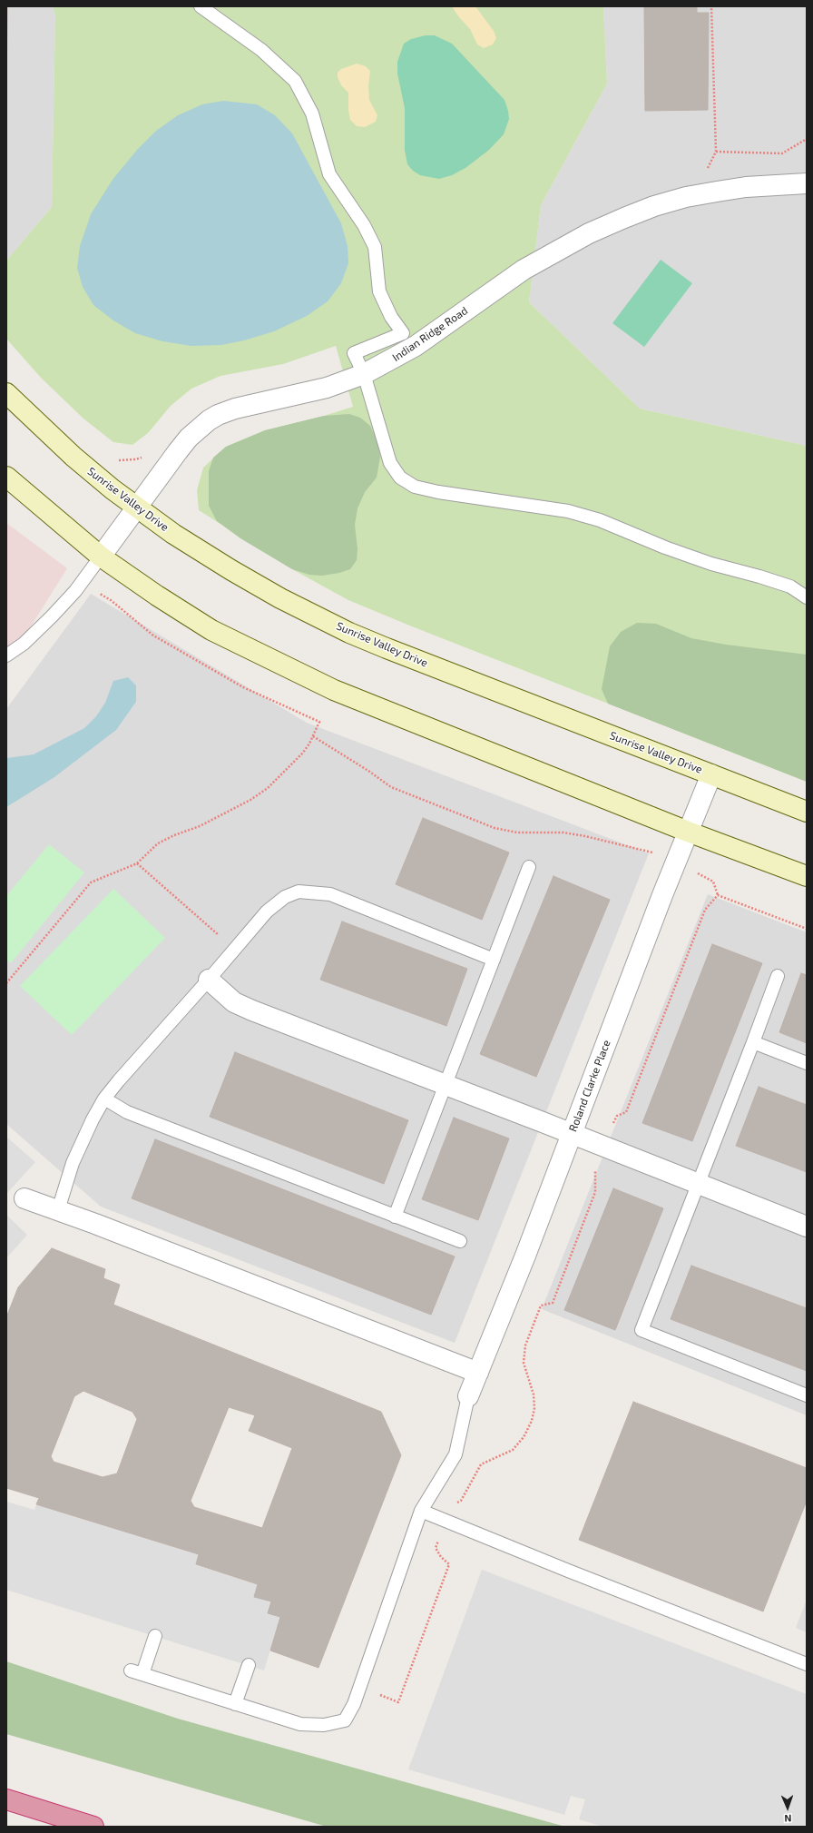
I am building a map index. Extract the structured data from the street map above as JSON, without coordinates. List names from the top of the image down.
{
  "streets": {
    "main road": ["Sunrise Valley Drive"],
    "street": ["Indian Ridge Road", "Roland Clarke Place"]
  },
  "crossings": [
    ["Indian Ridge Road", "Sunrise Valley Drive"],
    ["Sunrise Valley Drive", "Roland Clarke Place"]
  ],
  "north": "bottom"
}
